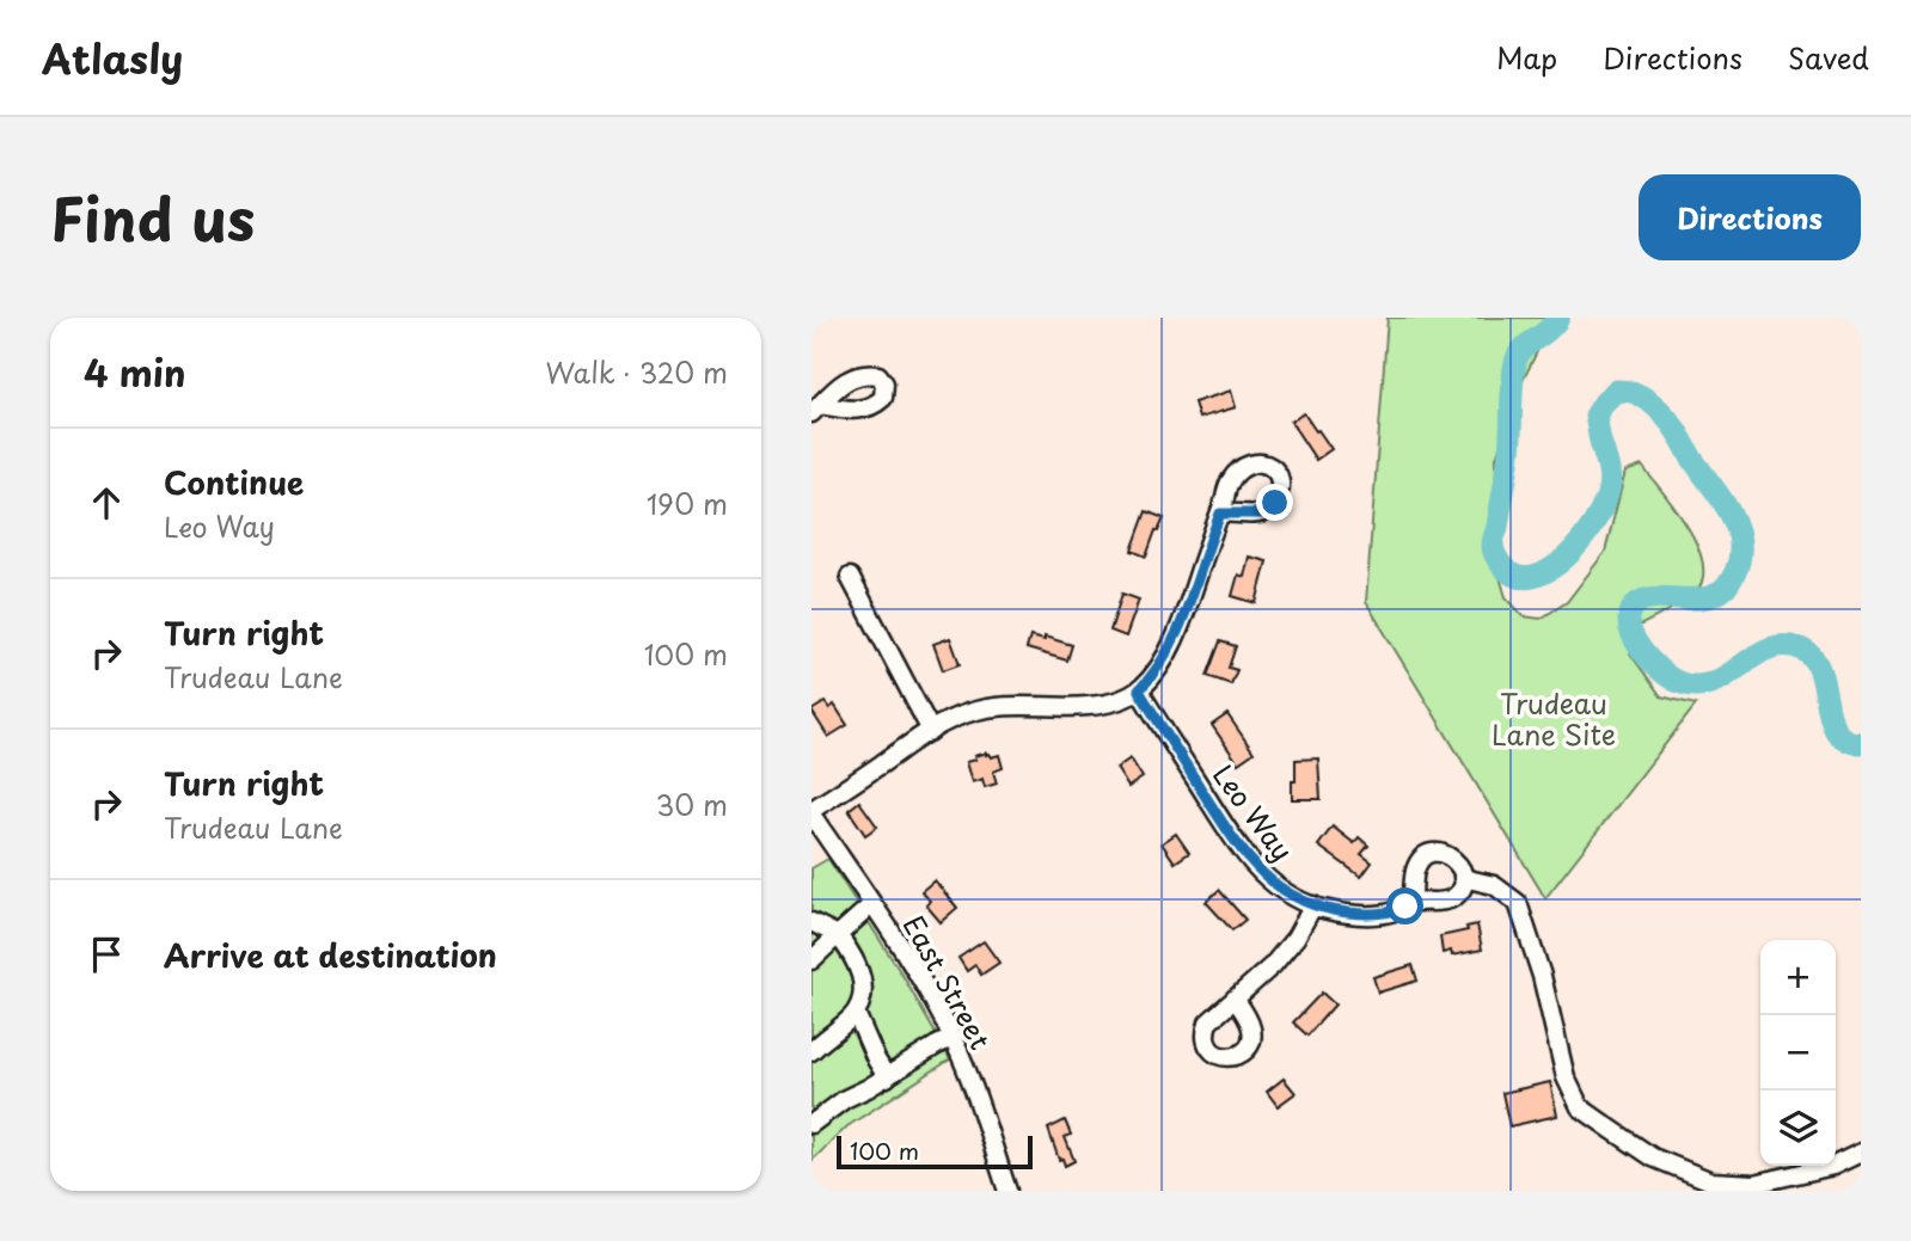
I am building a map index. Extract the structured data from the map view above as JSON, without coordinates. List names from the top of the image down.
{
  "streets": {
    "street": ["Leo Way", "East Street"]
  },
  "parks": ["Trudeau Lane Site"],
  "scale_bar": "100 m",
  "page": {
    "header": "Atlasly",
    "nav": ["Map", "Directions", "Saved"],
    "title": "Find us",
    "buttons": "Directions",
    "heading": ["4 min", "Walk · 320 m"],
    "list": [
      ["Continue", "Leo Way", "190 m"],
      ["Turn right", "Trudeau Lane", "100 m"],
      ["Turn right", "Trudeau Lane", "30 m"],
      "Arrive at destination"
    ],
    "map_buttons": ["+", "−"],
    "scale": "100 m"
  }
}
